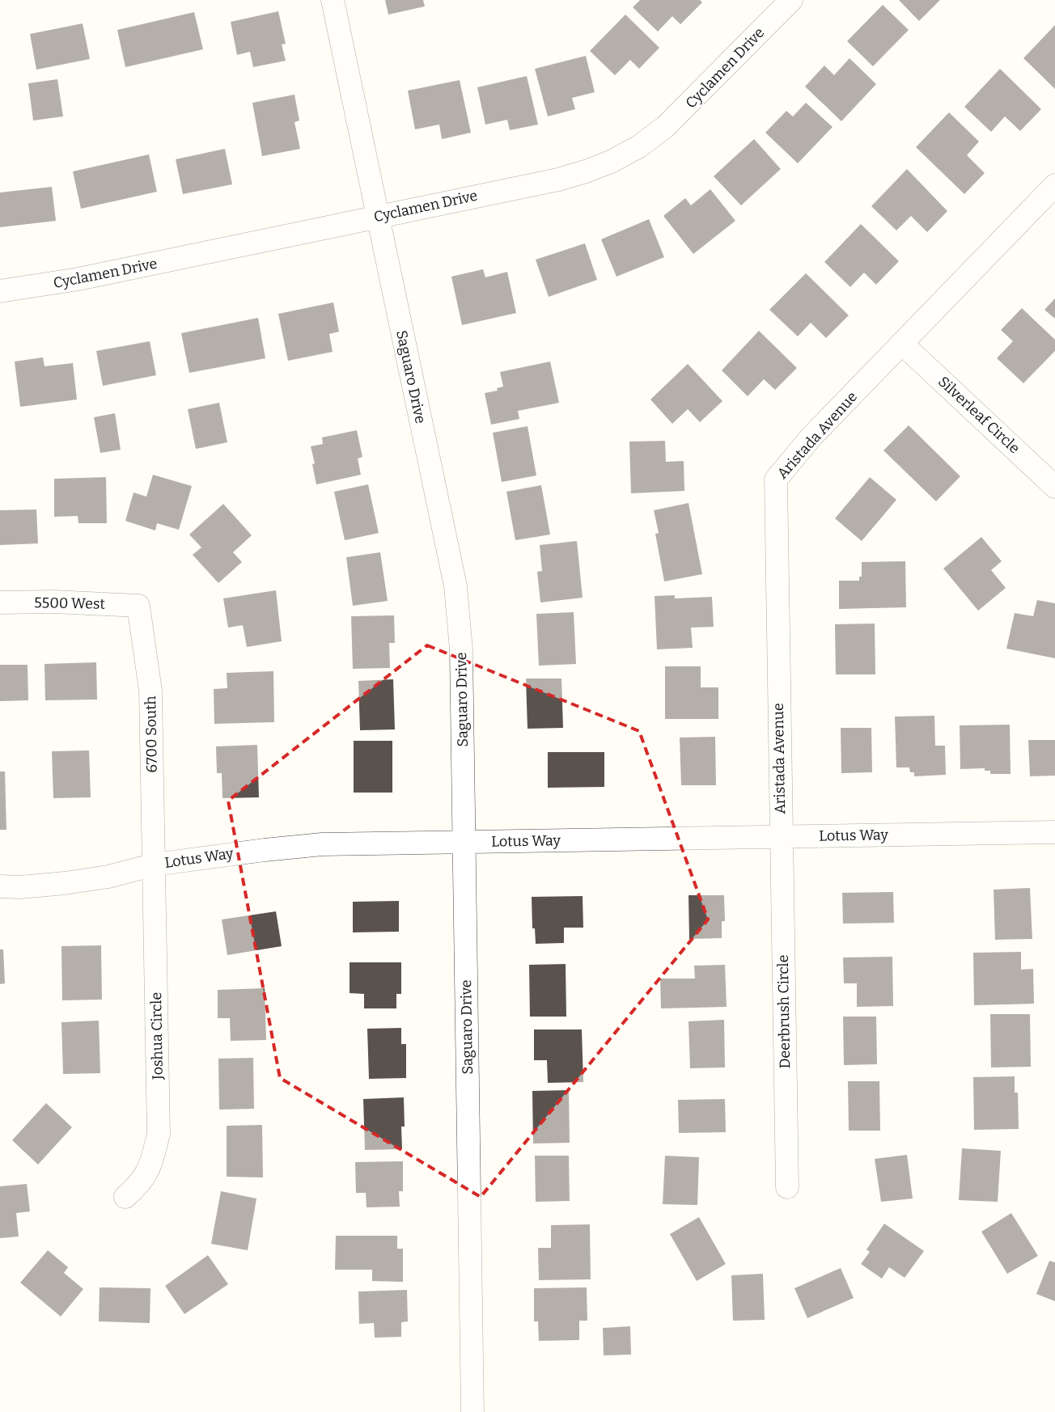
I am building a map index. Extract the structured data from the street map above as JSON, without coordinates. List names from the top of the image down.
{
  "streets": {
    "street": [
      "Cyclamen Drive",
      "Saguaro Drive",
      "Silverleaf Circle",
      "Aristada Avenue",
      "5500 West",
      "6700 South",
      "Lotus Way",
      "Deerbrush Circle",
      "Joshua Circle"
    ]
  },
  "crossings": [
    ["Cyclamen Drive", "Saguaro Drive"],
    ["Saguaro Drive", "Lotus Way"],
    ["Silverleaf Circle", "Aristada Avenue"],
    ["Aristada Avenue", "Lotus Way"],
    ["Aristada Avenue", "Deerbrush Circle"],
    ["5500 West", "6700 South"],
    ["6700 South", "Lotus Way"],
    ["6700 South", "Joshua Circle"],
    ["Lotus Way", "Deerbrush Circle"],
    ["Lotus Way", "Joshua Circle"]
  ]
}
